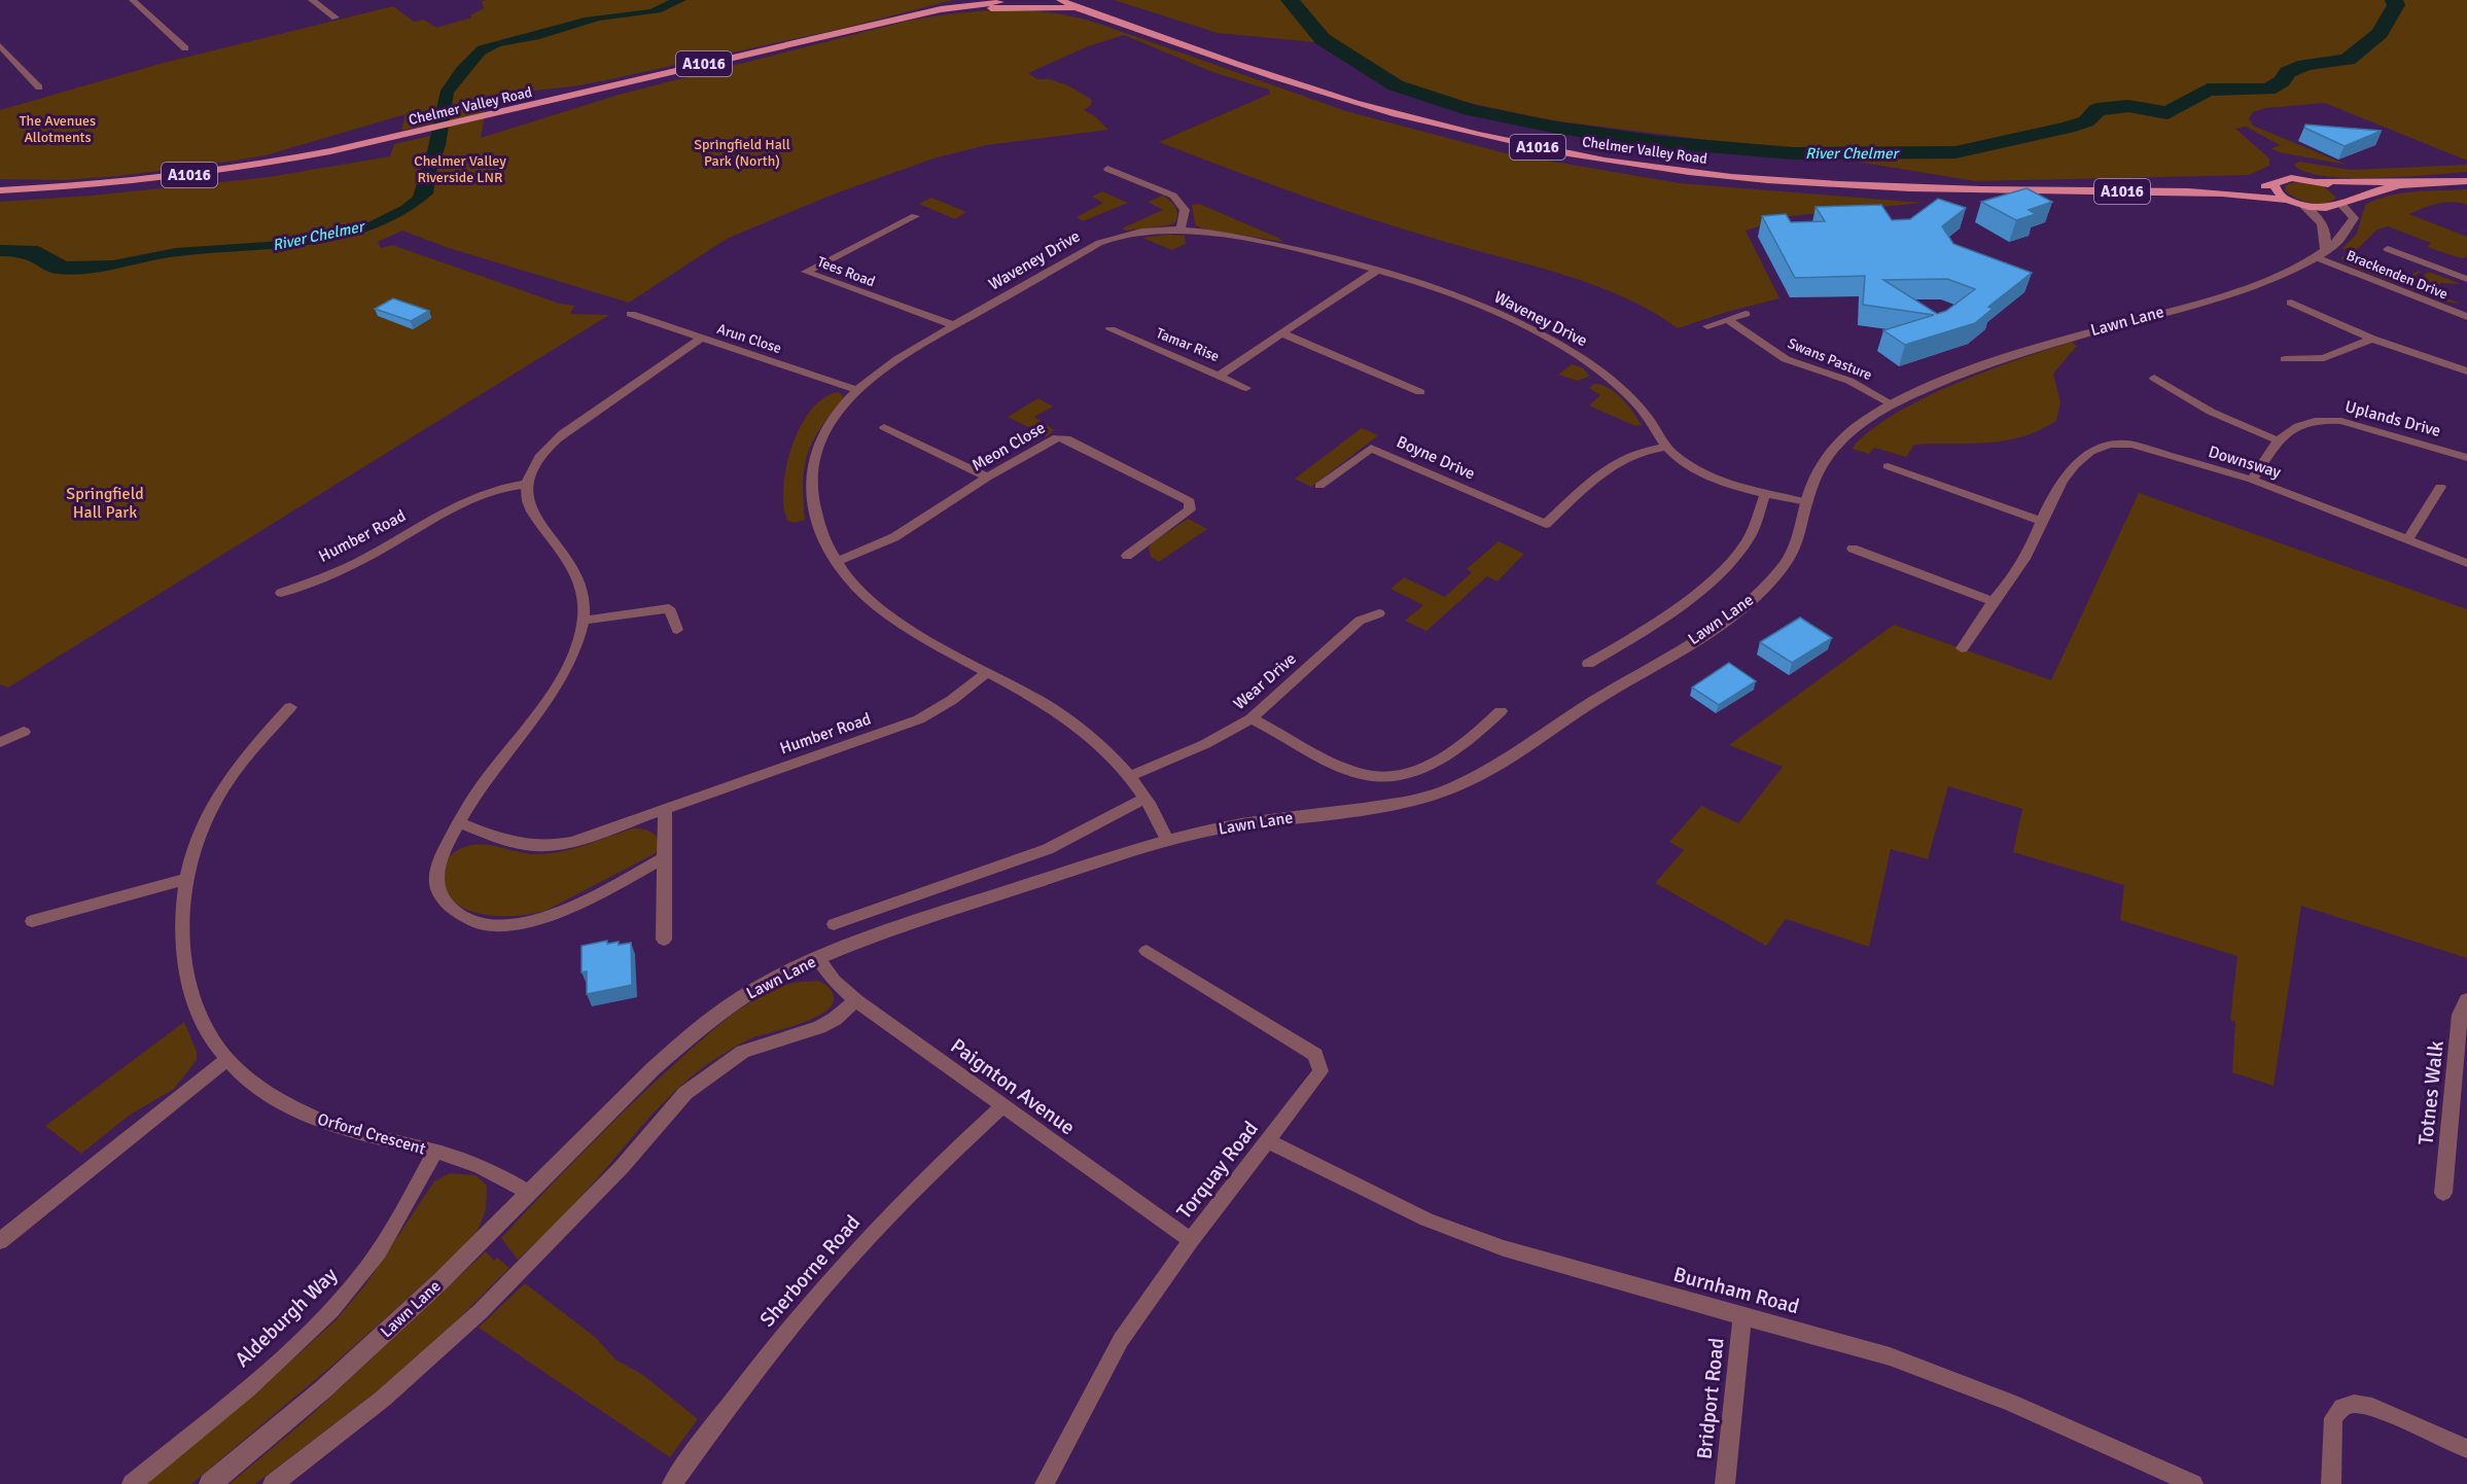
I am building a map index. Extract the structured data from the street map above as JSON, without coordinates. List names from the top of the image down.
{
  "streets": {
    "main road": ["A1016", "Chelmer Valley Road"],
    "street": [
      "Waveney Drive",
      "Tees Road",
      "Brackenden Drive",
      "Lawn Lane",
      "Arun Close",
      "Tamar Rise",
      "Swans Pasture",
      "Uplands Drive",
      "Meon Close",
      "Boyne Drive",
      "Downsway",
      "Humber Road",
      "Wear Drive",
      "Paignton Avenue",
      "Totnes Walk",
      "Orford Crescent",
      "Torquay Road",
      "Sherborne Road",
      "Burnham Road",
      "Aldeburgh Way",
      "Bridport Road"
    ]
  },
  "crossings": [
    ["A1016", "Chelmer Valley Road"],
    ["A1016", "Lawn Lane"],
    ["Waveney Drive", "Tees Road"],
    ["Waveney Drive", "Lawn Lane"],
    ["Waveney Drive", "Arun Close"],
    ["Waveney Drive", "Tamar Rise"],
    ["Waveney Drive", "Meon Close"],
    ["Waveney Drive", "Boyne Drive"],
    ["Waveney Drive", "Humber Road"],
    ["Waveney Drive", "Wear Drive"],
    ["Brackenden Drive", "Lawn Lane"],
    ["Lawn Lane", "Swans Pasture"],
    ["Lawn Lane", "Paignton Avenue"],
    ["Lawn Lane", "Orford Crescent"],
    ["Uplands Drive", "Downsway"],
    ["Paignton Avenue", "Torquay Road"],
    ["Paignton Avenue", "Sherborne Road"],
    ["Orford Crescent", "Aldeburgh Way"],
    ["Torquay Road", "Burnham Road"],
    ["Burnham Road", "Bridport Road"]
  ],
  "water": ["River Chelmer"],
  "parks": [
    "The Avenues Allotments",
    "Springfield Hall Park (North)",
    "Chelmer Valley Riverside LNR",
    "Springfield Hall Park"
  ]
}
